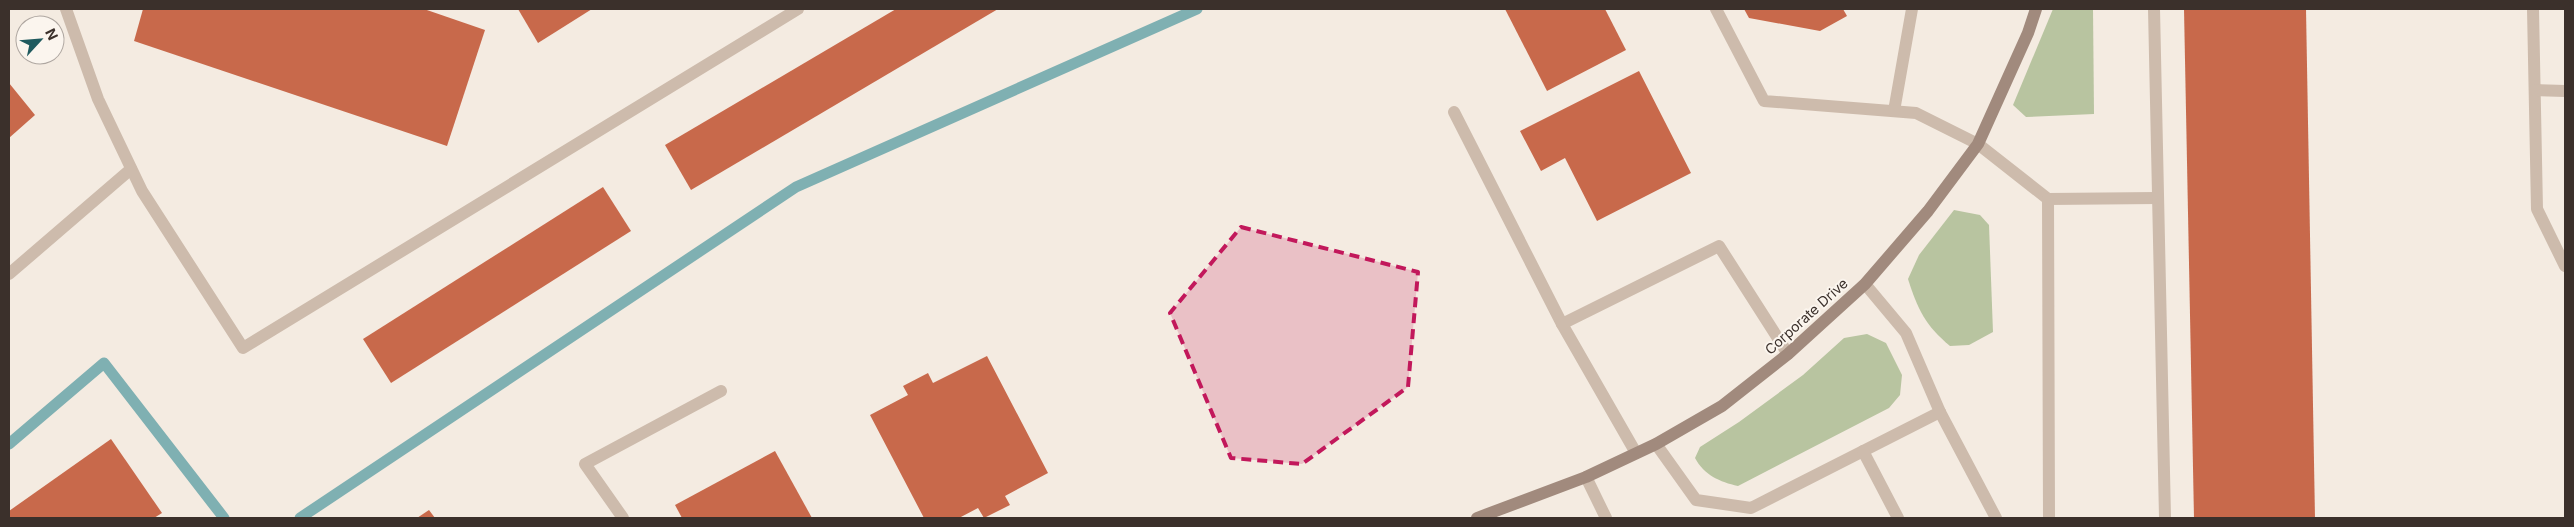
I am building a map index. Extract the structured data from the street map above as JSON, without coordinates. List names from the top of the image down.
{
  "streets": {
    "street": ["Corporate Drive"]
  },
  "north": "top right"
}
